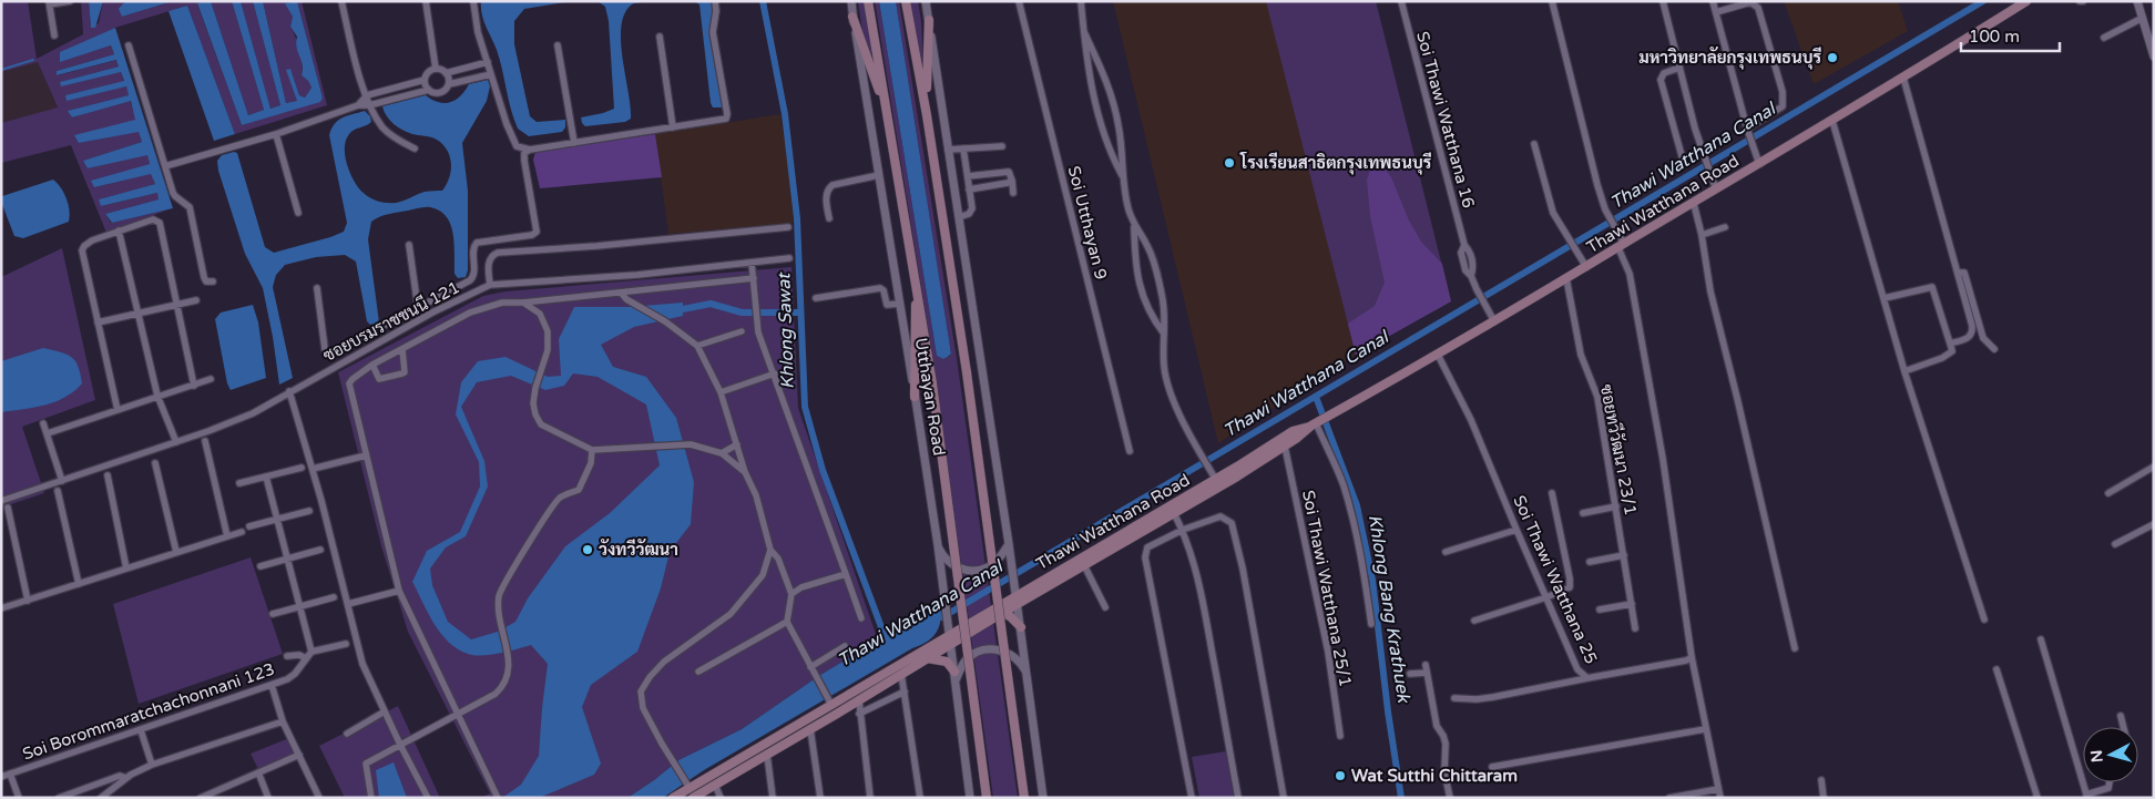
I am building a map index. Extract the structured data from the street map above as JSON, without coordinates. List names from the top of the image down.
{
  "streets": {
    "main road": ["Thawi Watthana Road", "Utthayan Road"],
    "street": [
      "Soi Thawi Watthana 16",
      "Soi Utthayan 9",
      "ซอยบรมราชชนนี 121",
      "ซอยทวีวัฒนา 23/1",
      "Soi Thawi Watthana 25",
      "Soi Thawi Watthana 25/1",
      "Soi Borommaratchachonnani 123"
    ]
  },
  "crossings": [
    ["Soi Thawi Watthana 16", "Thawi Watthana Road"],
    ["Thawi Watthana Road", "Utthayan Road"],
    ["Thawi Watthana Road", "ซอยทวีวัฒนา 23/1"],
    ["Thawi Watthana Road", "Soi Thawi Watthana 25"],
    ["Thawi Watthana Road", "Soi Thawi Watthana 25/1"]
  ],
  "water": ["Thawi Watthana Canal", "Khlong Sawat", "Khlong Bang Krathuek"],
  "places": [
    "มหาวิทยาลัยกรุงเทพธนบุรี",
    "โรงเรียนสาธิตกรุงเทพธนบุรี",
    "วังทวีวัฒนา",
    "Wat Sutthi Chittaram"
  ],
  "scale_bar": "100 m",
  "north": "left"
}
